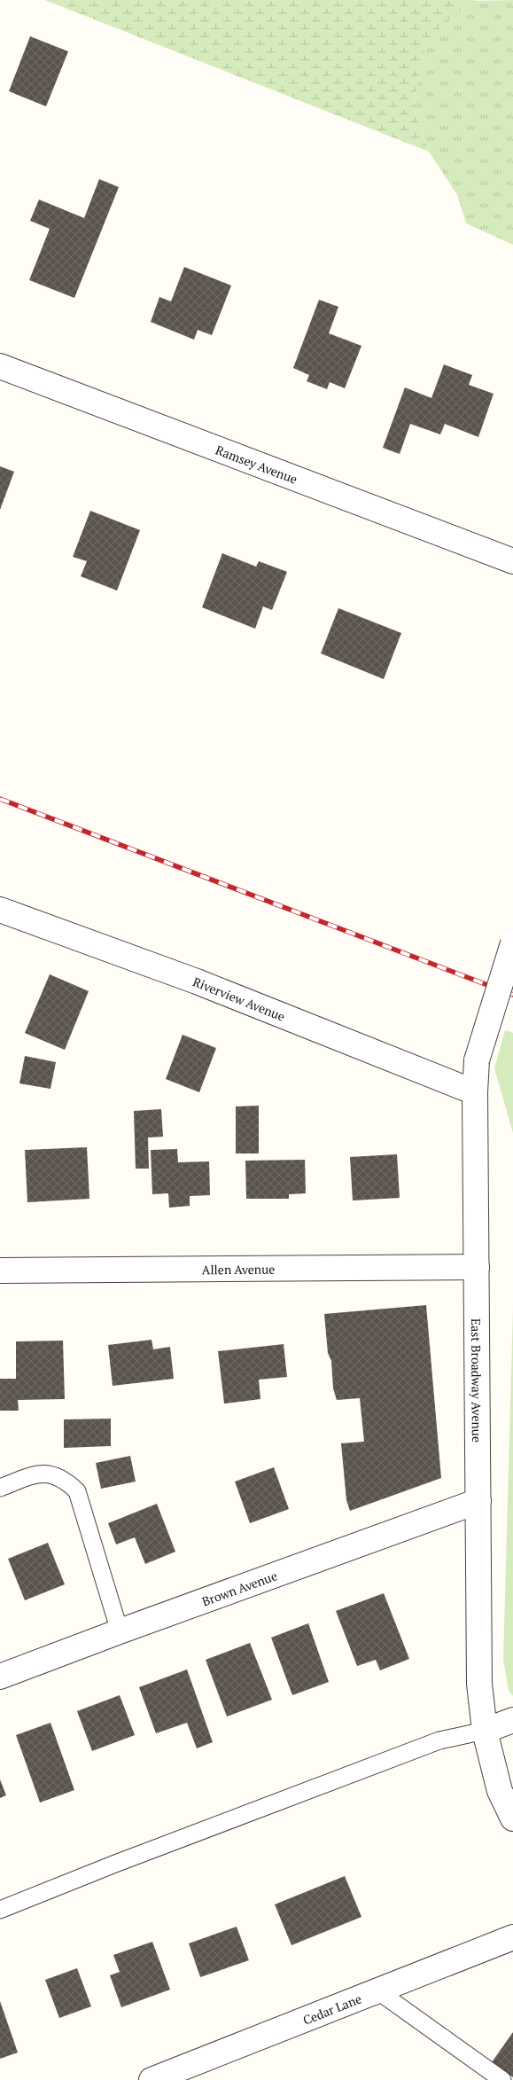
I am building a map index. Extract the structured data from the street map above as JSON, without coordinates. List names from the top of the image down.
{
  "streets": {
    "street": [
      "Ramsey Avenue",
      "Riverview Avenue",
      "Allen Avenue",
      "East Broadway Avenue",
      "Brown Avenue",
      "Cedar Lane"
    ]
  },
  "crossings": [
    ["Riverview Avenue", "East Broadway Avenue"],
    ["Allen Avenue", "East Broadway Avenue"],
    ["East Broadway Avenue", "Brown Avenue"]
  ]
}
